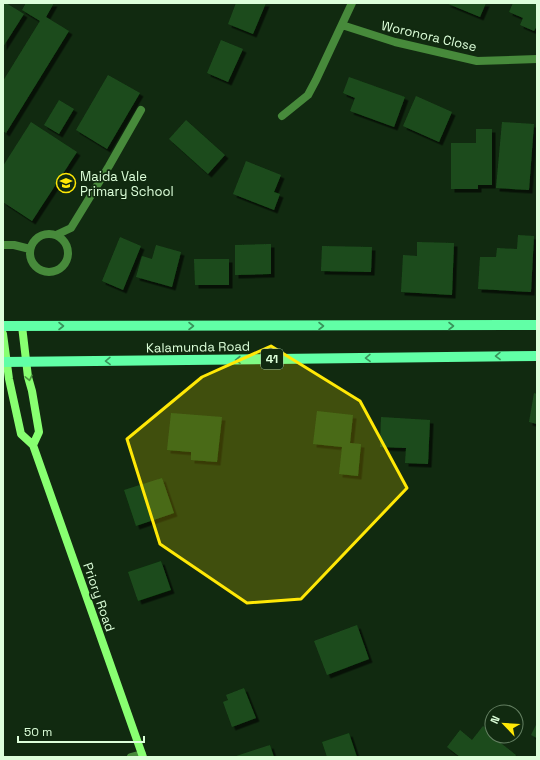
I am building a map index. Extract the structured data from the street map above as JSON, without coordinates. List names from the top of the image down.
{
  "streets": {
    "main road": ["Kalamunda Road", "41"],
    "street": ["Woronora Close", "Priory Road"]
  },
  "crossings": [
    ["Kalamunda Road", "Priory Road"]
  ],
  "places": {
    "school or university": ["Maida Vale Primary School"]
  },
  "scale_bar": "50 m",
  "north": "top left"
}
